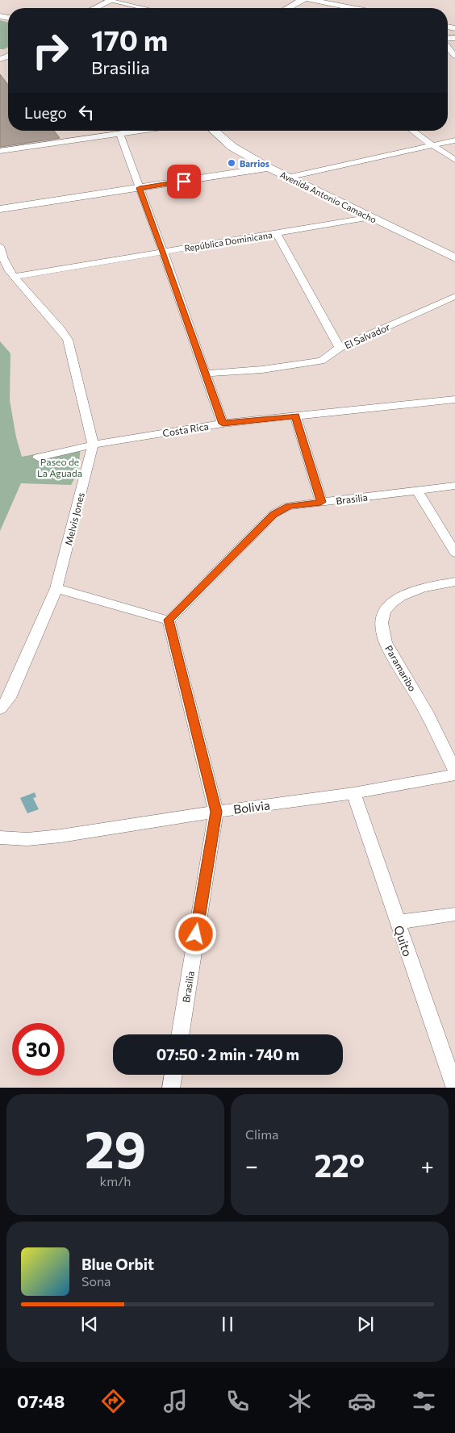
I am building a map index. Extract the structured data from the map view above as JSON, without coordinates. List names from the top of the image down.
{
  "streets": {
    "street": [
      "Avenida Antonio Camacho",
      "República Dominicana",
      "El Salvador",
      "Costa Rica",
      "Brasilia",
      "Melvis Jones",
      "Paramaribo",
      "Bolivia",
      "Quito"
    ]
  },
  "crossings": [
    ["Avenida Antonio Camacho", "República Dominicana"],
    ["República Dominicana", "Melvis Jones"],
    ["Costa Rica", "Melvis Jones"],
    ["Brasilia", "Bolivia"],
    ["Bolivia", "Quito"]
  ],
  "parks": ["Paseo de La Aguada"],
  "places": ["Barrios"],
  "page": {
    "turn": ["170 m", "Brasilia"],
    "then": "Luego",
    "limit": "30",
    "trip": "07:50 · 2 min · 740 m",
    "tile": [
      ["29", "km/h"],
      "Clima"
    ],
    "heat": ["−", "22°", "+"],
    "song": ["Blue Orbit", "Sona"],
    "tabs": "07:48"
  }
}
